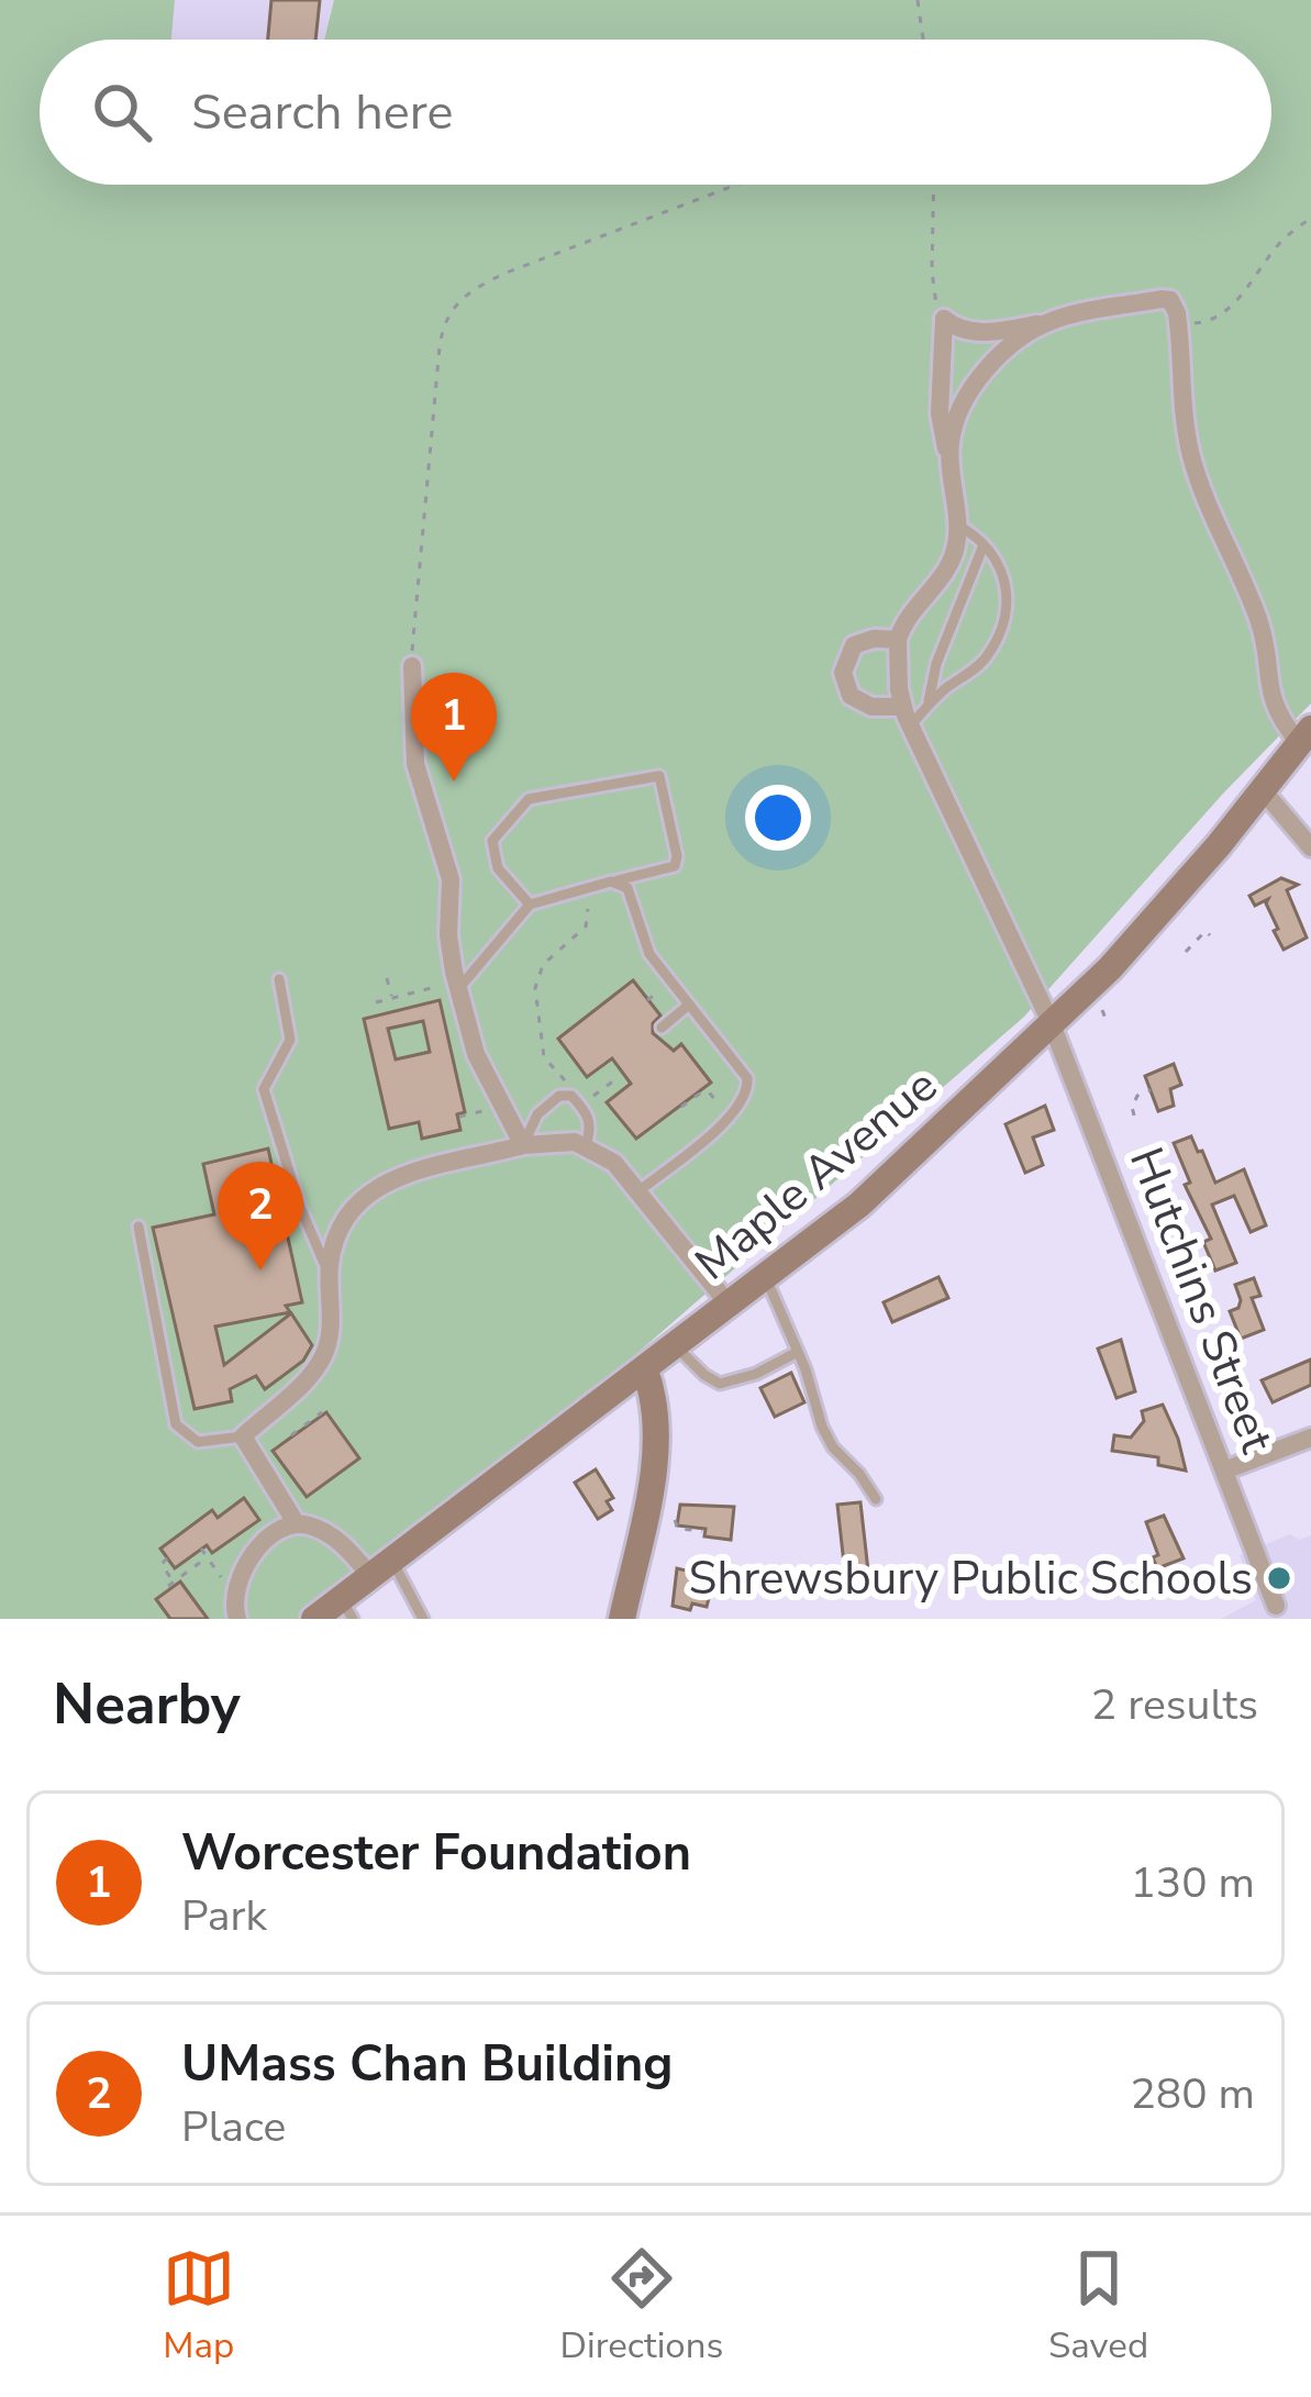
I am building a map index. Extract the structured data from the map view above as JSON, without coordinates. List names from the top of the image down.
{
  "streets": {
    "main road": ["Maple Avenue"],
    "street": ["Hutchins Street"]
  },
  "crossings": [
    ["Maple Avenue", "Hutchins Street"]
  ],
  "places": ["Shrewsbury Public Schools"],
  "page": {
    "search": "Search here",
    "pins": ["1", "2"],
    "heading": ["Nearby", "2 results"],
    "list": [
      {
        "mark": "1",
        "name": "Worcester Foundation",
        "note": "Park",
        "value": "130 m"
      },
      {
        "mark": "2",
        "name": "UMass Chan Building",
        "note": "Place",
        "value": "280 m"
      }
    ],
    "nav": ["Map", "Directions", "Saved"]
  }
}
